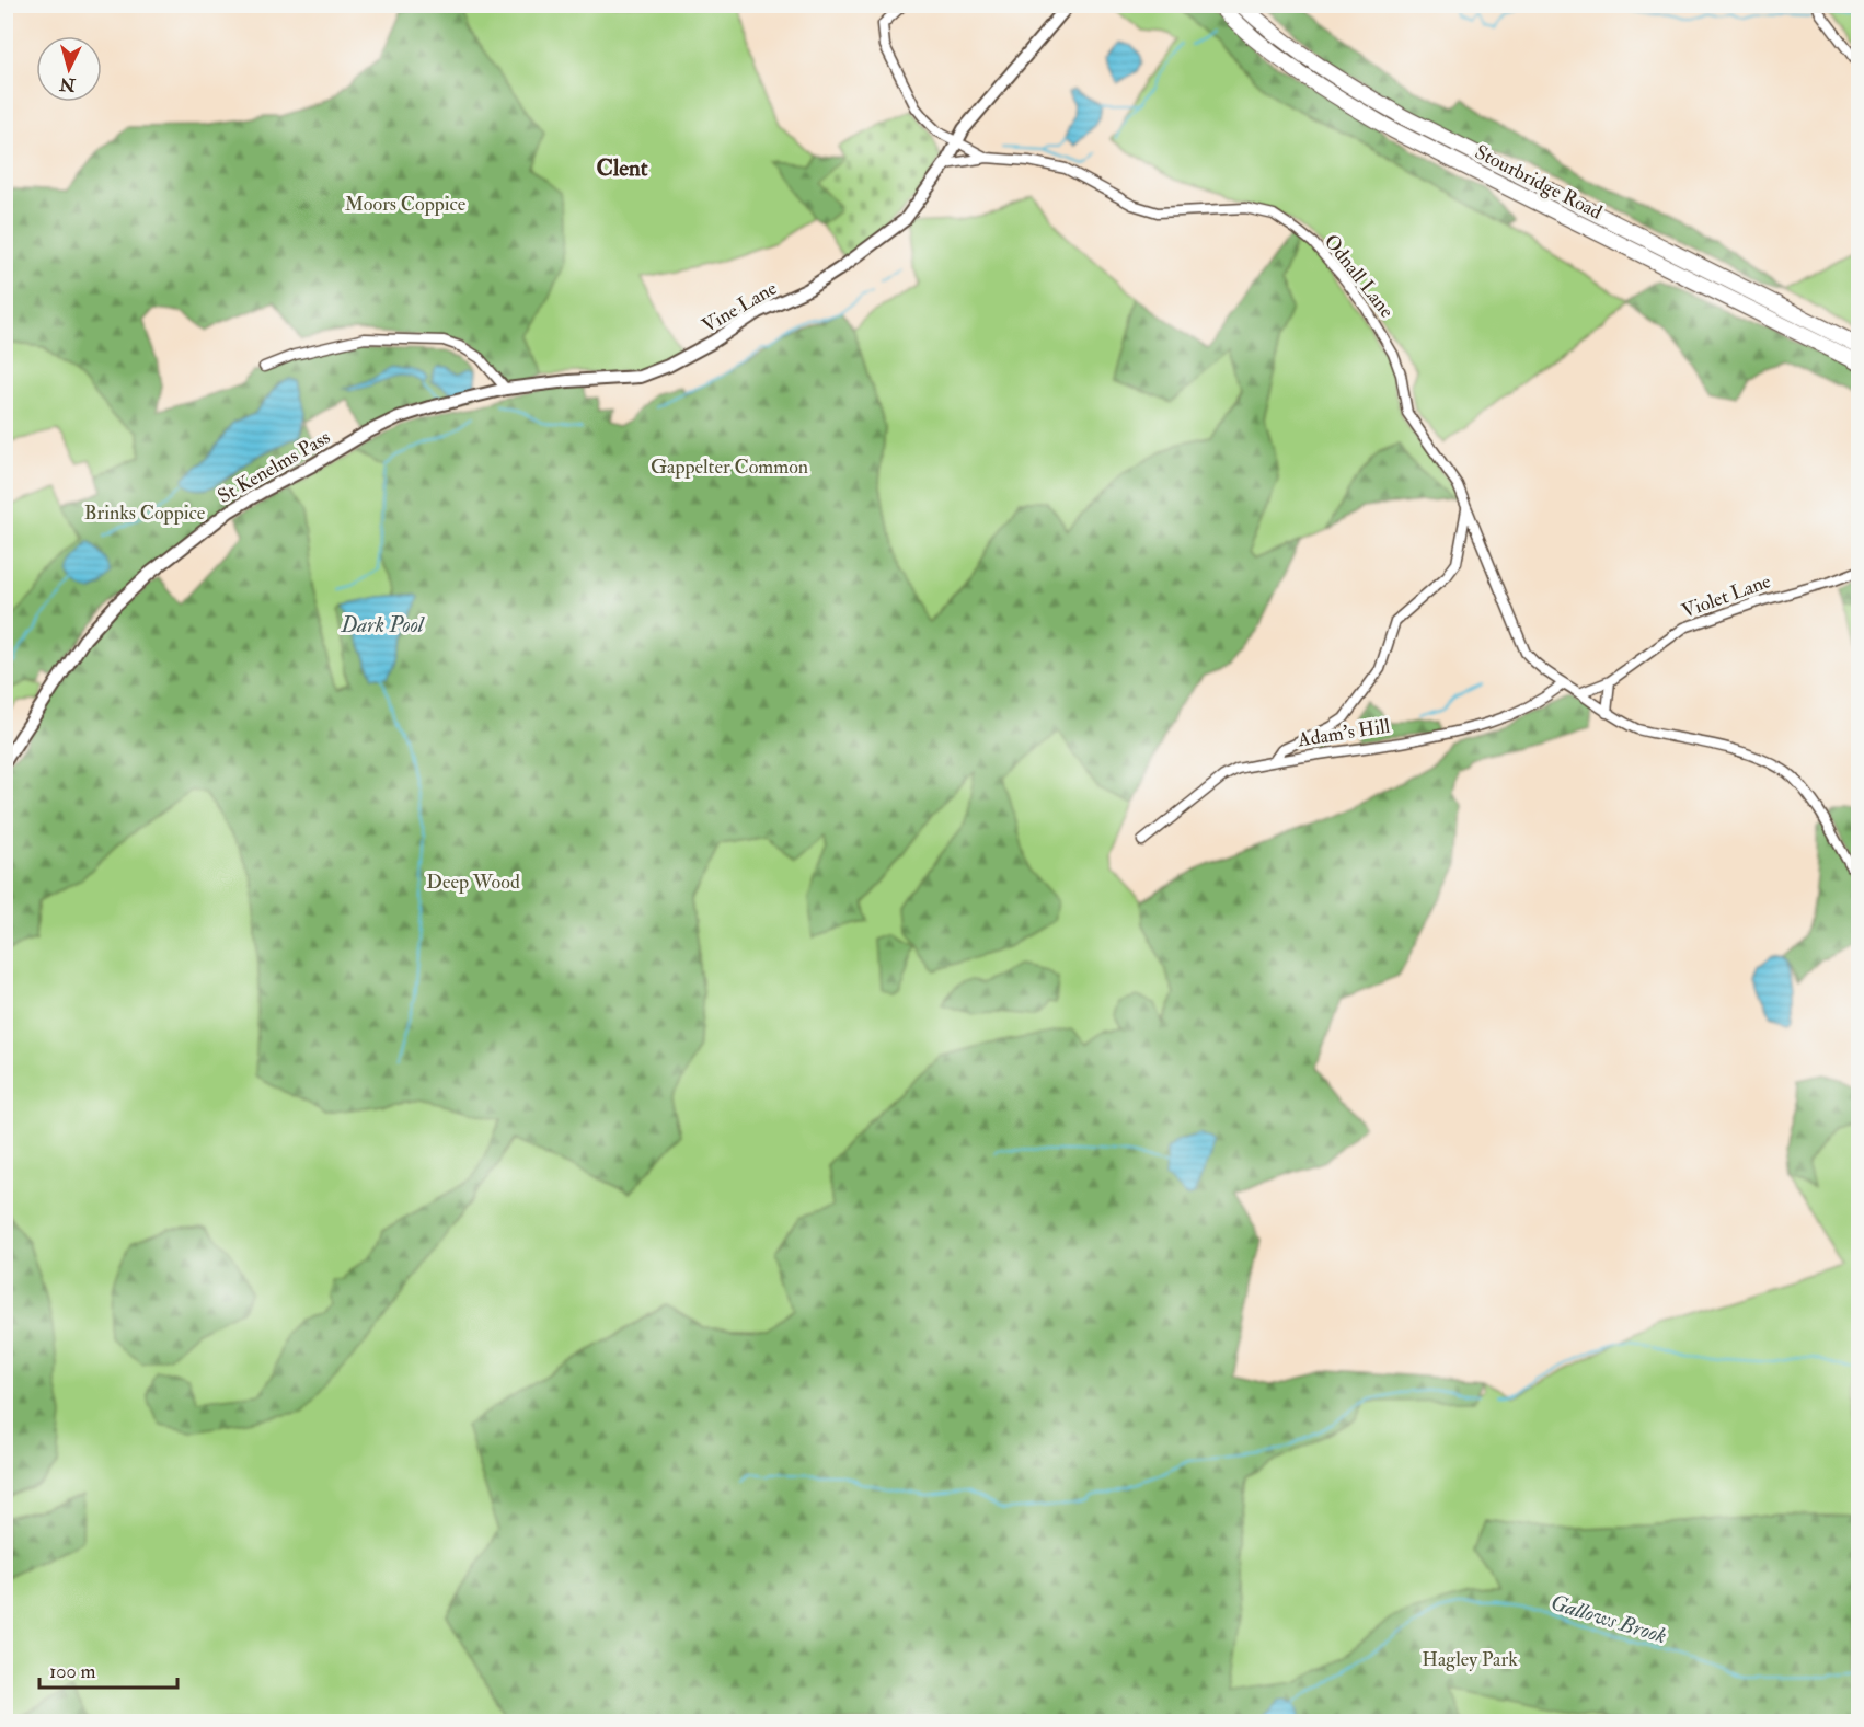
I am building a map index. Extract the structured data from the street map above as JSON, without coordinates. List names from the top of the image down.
{
  "streets": {
    "highway": ["Stourbridge Road"],
    "street": [
      "Odnall Lane",
      "Vine Lane",
      "St Kenelms Pass",
      "Violet Lane",
      "Adam's Hill"
    ]
  },
  "crossings": [
    ["Odnall Lane", "Vine Lane"],
    ["Odnall Lane", "Violet Lane"],
    ["Odnall Lane", "Adam's Hill"],
    ["Vine Lane", "St Kenelms Pass"]
  ],
  "districts": ["Clent"],
  "water": ["Dark Pool", "Gallows Brook"],
  "parks": [
    "Moors Coppice",
    "Gappelter Common",
    "Brinks Coppice",
    "Deep Wood",
    "Hagley Park"
  ],
  "scale_bar": "100 m",
  "north": "bottom"
}
